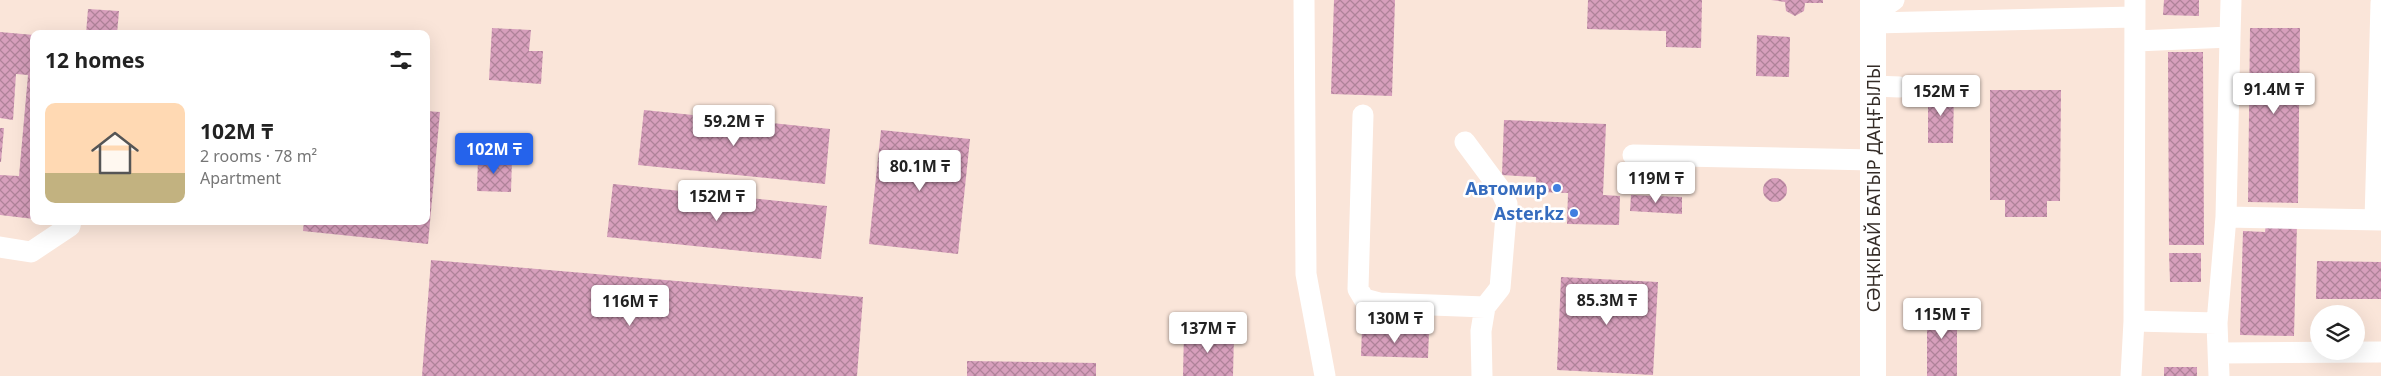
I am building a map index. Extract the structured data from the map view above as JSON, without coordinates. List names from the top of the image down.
{
  "streets": {
    "main road": ["СӘҢКІБАЙ БАТЫР ДАҢҒЫЛЫ"]
  },
  "places": ["Автомир", "Aster.kz"],
  "page": {
    "heading": "12 homes",
    "price": [
      "91.4M ₸",
      "152M ₸",
      "59.2M ₸",
      "102M ₸",
      "80.1M ₸",
      "119M ₸",
      "152M ₸",
      "85.3M ₸",
      "116M ₸",
      "115M ₸",
      "130M ₸",
      "137M ₸"
    ],
    "list": [
      {
        "name": "102M ₸",
        "note": "2 rooms · 78 m² · Apartment"
      }
    ]
  }
}
